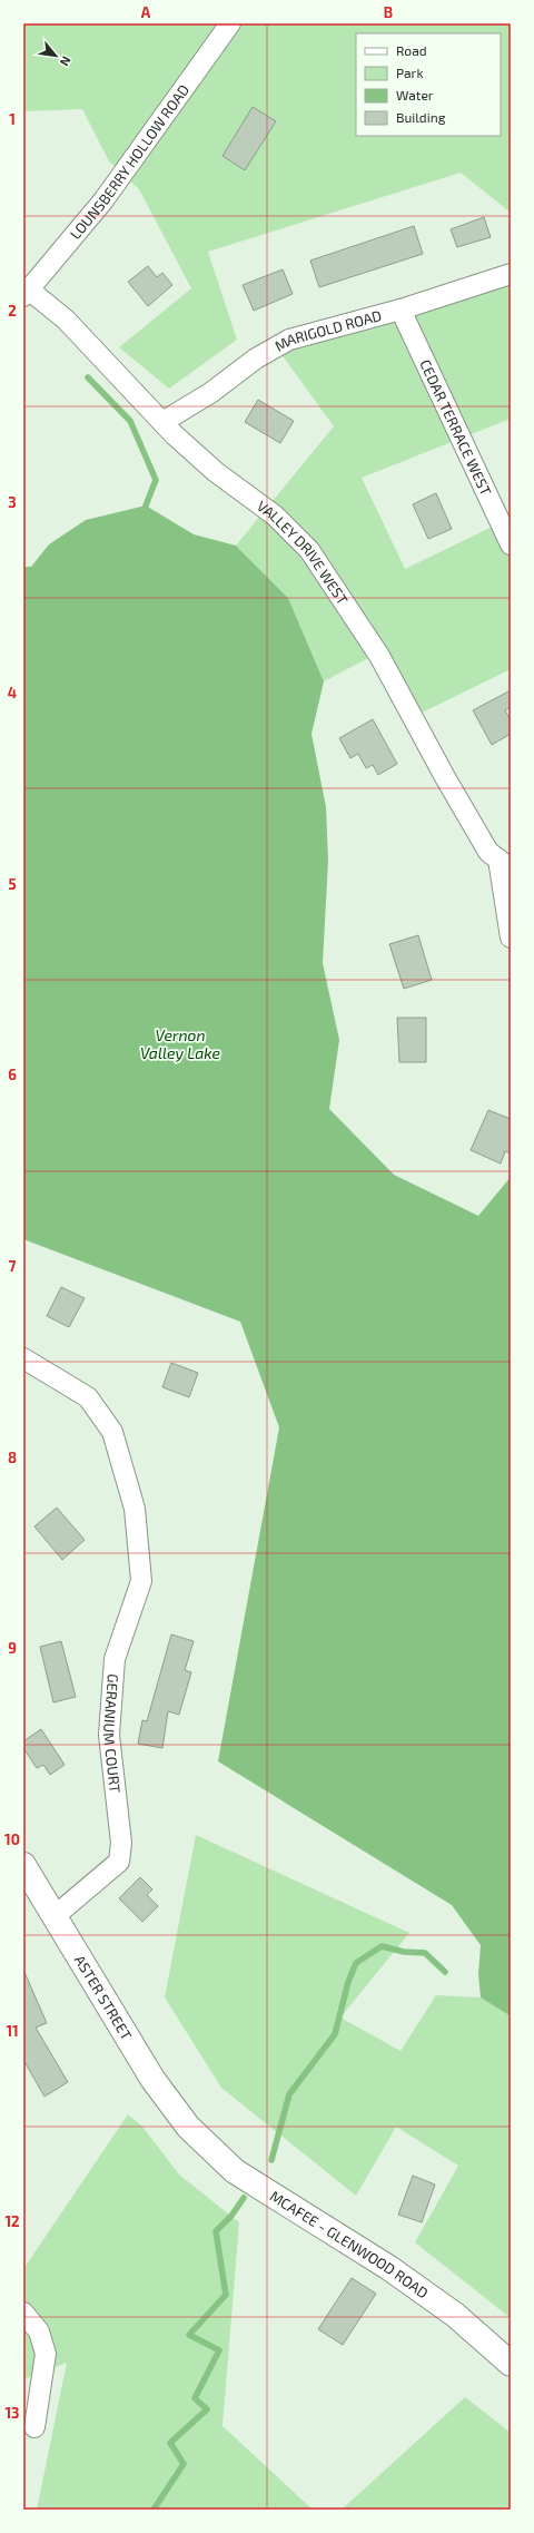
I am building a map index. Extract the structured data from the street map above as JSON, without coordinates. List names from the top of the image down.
{
  "streets": {
    "street": [
      "LOUNSBERRY HOLLOW ROAD",
      "MARIGOLD ROAD",
      "CEDAR TERRACE WEST",
      "VALLEY DRIVE WEST",
      "GERANIUM COURT",
      "ASTER STREET",
      "MCAFEE - GLENWOOD ROAD"
    ]
  },
  "crossings": [
    ["LOUNSBERRY HOLLOW ROAD", "VALLEY DRIVE WEST"],
    ["MARIGOLD ROAD", "CEDAR TERRACE WEST"],
    ["MARIGOLD ROAD", "VALLEY DRIVE WEST"],
    ["GERANIUM COURT", "ASTER STREET"],
    ["ASTER STREET", "MCAFEE - GLENWOOD ROAD"]
  ],
  "water": ["Vernon Valley Lake"],
  "legend": [
    "Road",
    "Park",
    "Water",
    "Building"
  ],
  "north": "bottom right",
  "grid": {
    "columns": ["A", "B"],
    "rows": [
      "1",
      "2",
      "3",
      "4",
      "5",
      "6",
      "7",
      "8",
      "9",
      "10",
      "11",
      "12",
      "13"
    ]
  }
}
